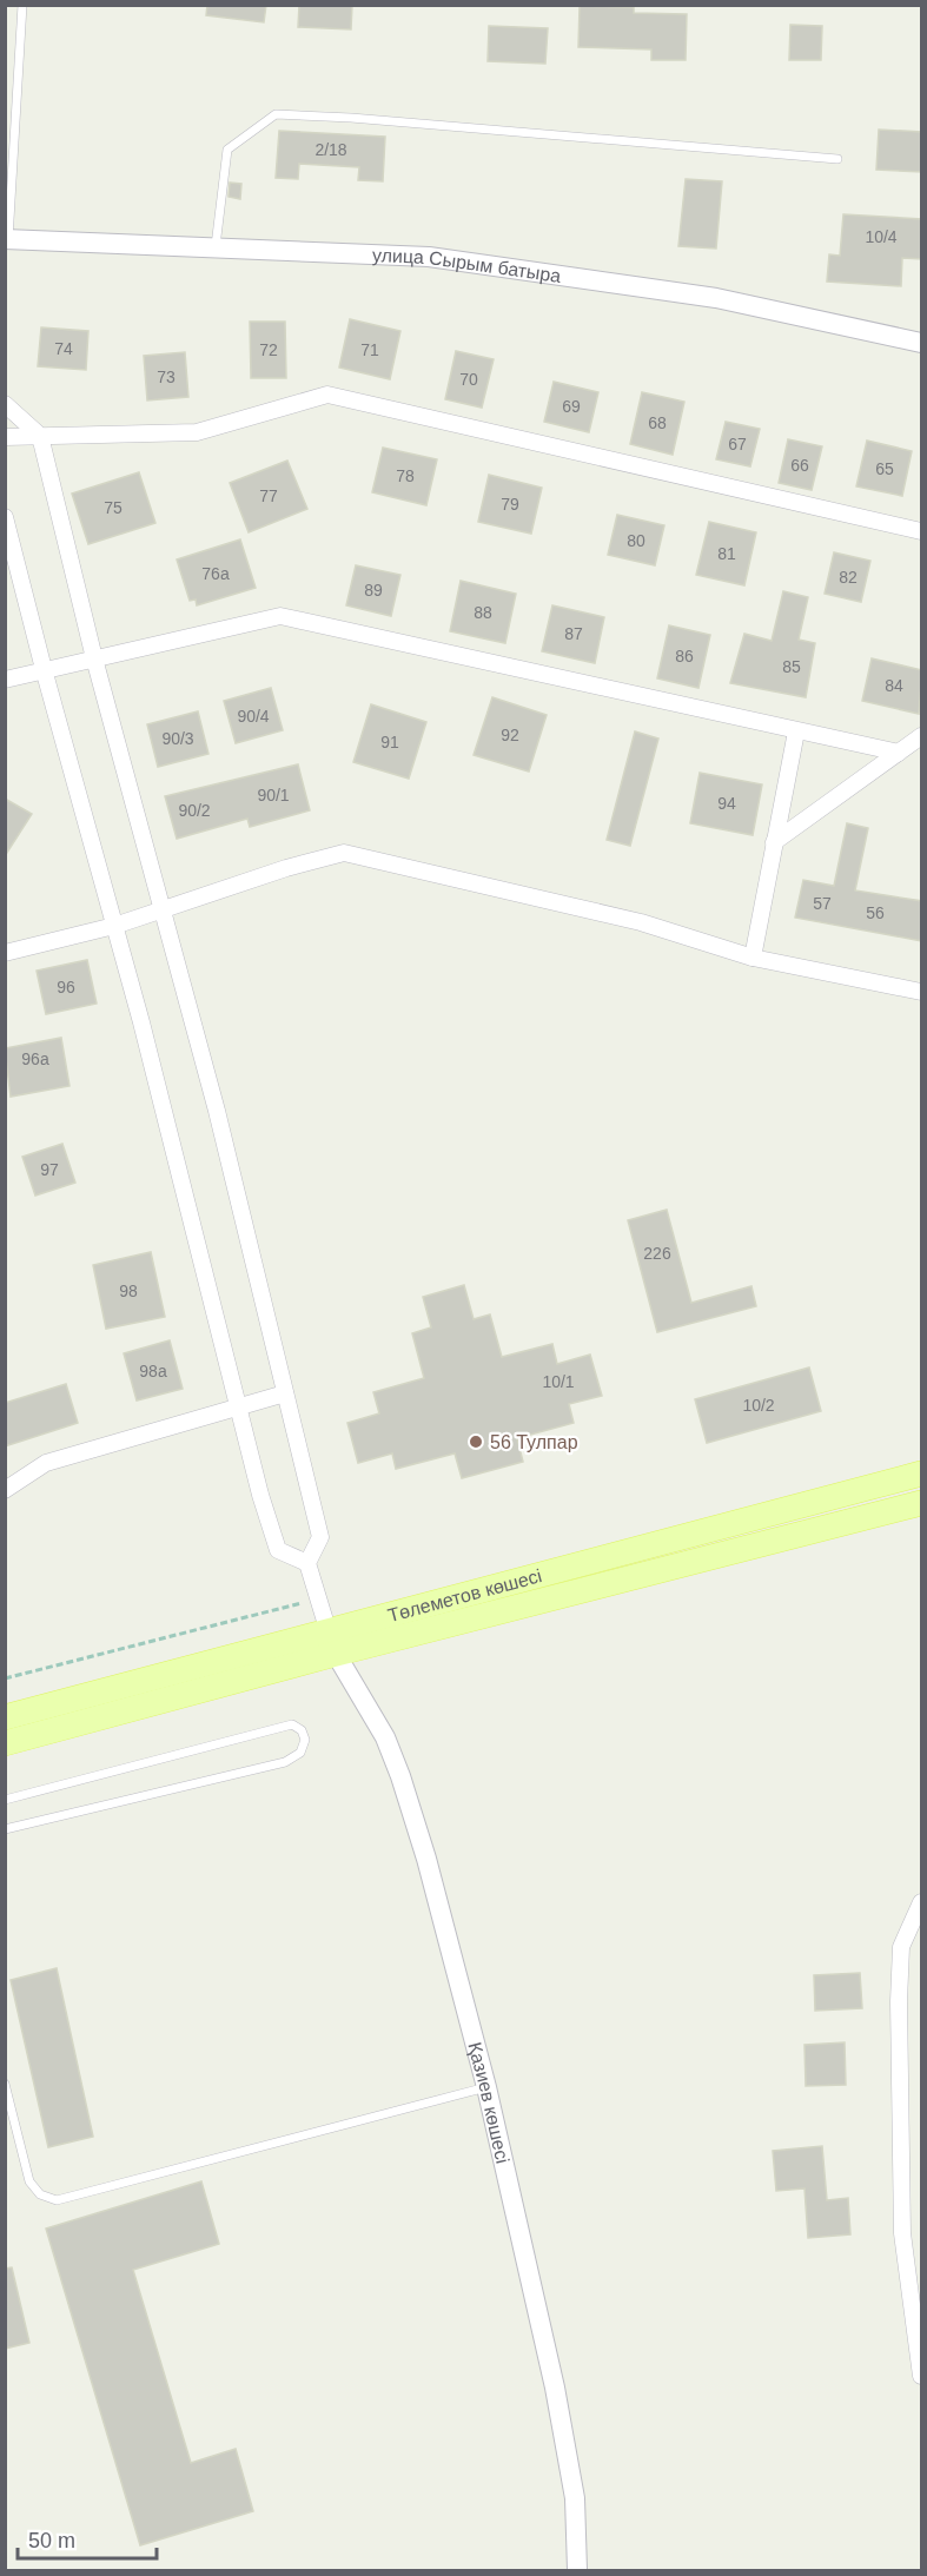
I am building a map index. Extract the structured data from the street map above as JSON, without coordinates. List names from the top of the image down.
{
  "streets": {
    "main road": ["Төлеметов көшесі"],
    "street": ["улица Сырым батыра", "Қазиев көшесі"]
  },
  "crossings": [
    ["Төлеметов көшесі", "Қазиев көшесі"]
  ],
  "places": ["56 Тулпар"],
  "house_numbers": [
    "2/18",
    "10/4",
    "74",
    "72",
    "71",
    "73",
    "70",
    "69",
    "68",
    "67",
    "66",
    "65",
    "78",
    "77",
    "79",
    "75",
    "80",
    "81",
    "76а",
    "82",
    "89",
    "88",
    "87",
    "86",
    "85",
    "84",
    "90/4",
    "92",
    "90/3",
    "91",
    "90/1",
    "94",
    "90/2",
    "57",
    "56",
    "96",
    "96а",
    "97",
    "226",
    "98",
    "98а",
    "10/1",
    "10/2"
  ],
  "scale_bar": "50 m"
}
